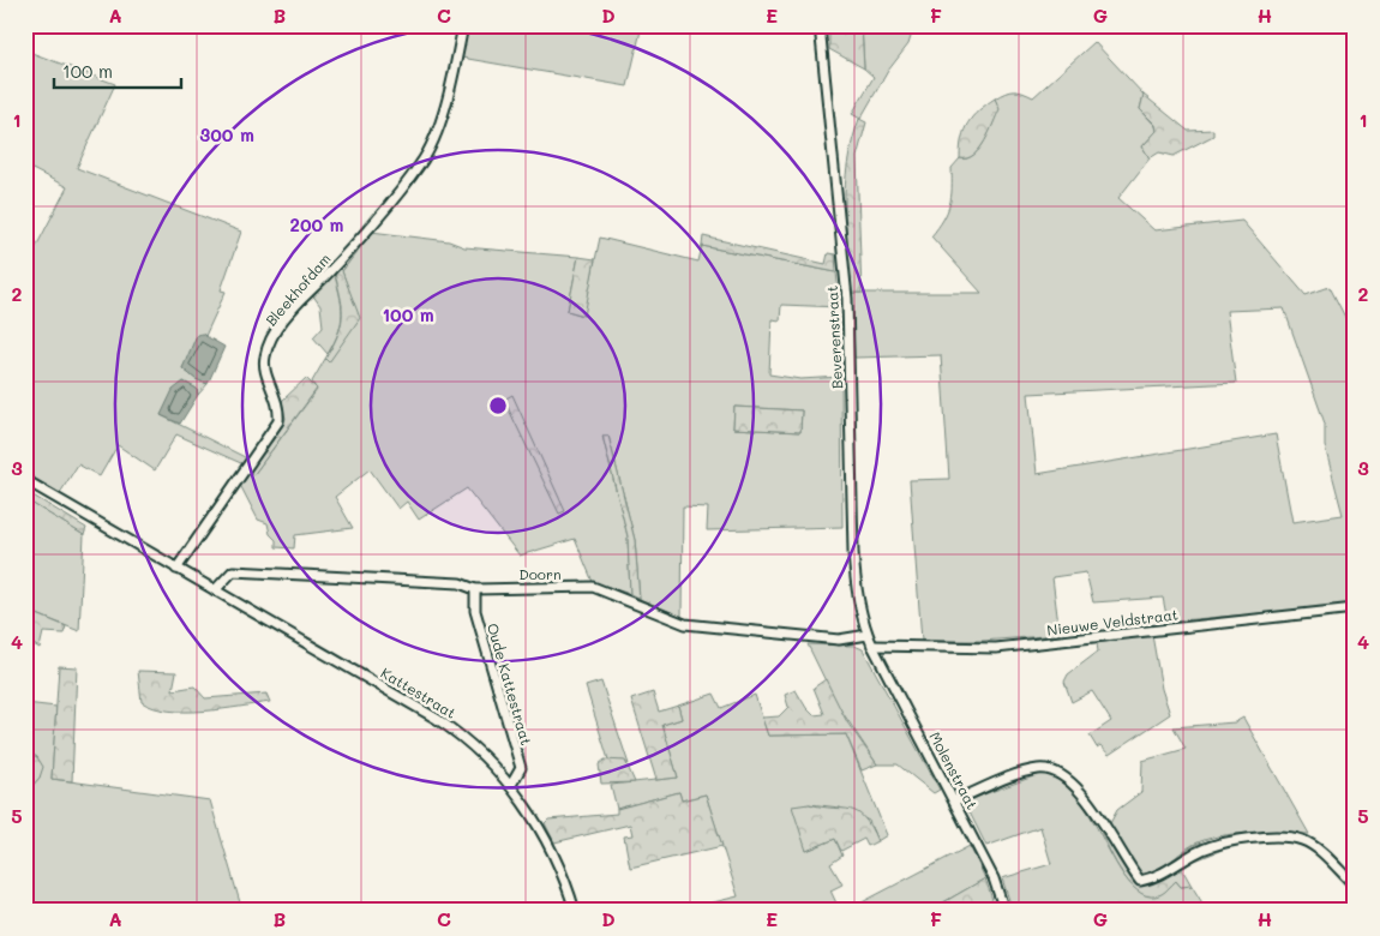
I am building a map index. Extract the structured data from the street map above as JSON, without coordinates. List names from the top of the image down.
{
  "streets": {
    "street": [
      "Bleekhofdam",
      "Beverenstraat",
      "Doorn",
      "Nieuwe Veldstraat",
      "Oude Kattestraat",
      "Kattestraat",
      "Molenstraat"
    ]
  },
  "crossings": [
    ["Bleekhofdam", "Kattestraat"],
    ["Beverenstraat", "Doorn"],
    ["Beverenstraat", "Nieuwe Veldstraat"],
    ["Beverenstraat", "Molenstraat"],
    ["Doorn", "Oude Kattestraat"],
    ["Doorn", "Kattestraat"],
    ["Nieuwe Veldstraat", "Molenstraat"],
    ["Oude Kattestraat", "Kattestraat"]
  ],
  "scale_bar": "100 m",
  "grid": {
    "columns": [
      "A",
      "B",
      "C",
      "D",
      "E",
      "F",
      "G",
      "H"
    ],
    "rows": [
      "1",
      "2",
      "3",
      "4",
      "5"
    ]
  },
  "rings": ["300 m", "200 m", "100 m"]
}
